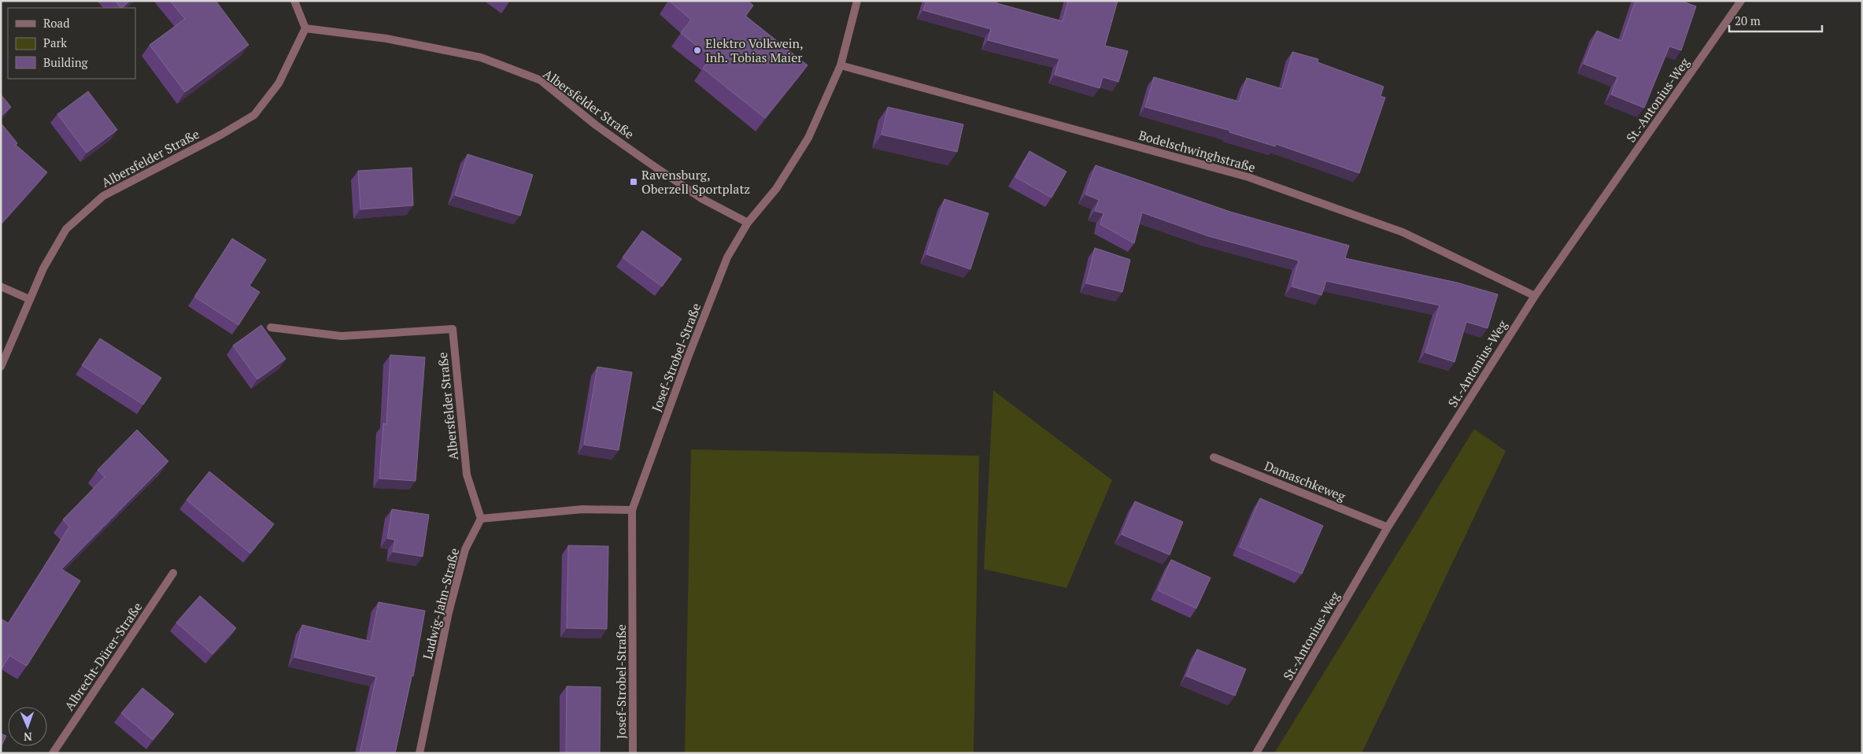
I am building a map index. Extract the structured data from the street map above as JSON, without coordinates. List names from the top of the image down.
{
  "streets": {
    "street": [
      "St.-Antonius-Weg",
      "Albersfelder Straße",
      "Bodelschwinghstraße",
      "Josef-Strobel-Straße",
      "Damaschkeweg",
      "Ludwig-Jahn-Straße",
      "Albrecht-Dürer-Straße"
    ]
  },
  "crossings": [
    ["St.-Antonius-Weg", "Bodelschwinghstraße"],
    ["St.-Antonius-Weg", "Damaschkeweg"],
    ["Albersfelder Straße", "Josef-Strobel-Straße"],
    ["Albersfelder Straße", "Ludwig-Jahn-Straße"],
    ["Bodelschwinghstraße", "Josef-Strobel-Straße"]
  ],
  "places": {
    "other": ["Elektro Volkwein, Inh. Tobias Maier"],
    "transit": ["Ravensburg, Oberzell Sportplatz"]
  },
  "legend": ["Road", "Park", "Building"],
  "scale_bar": "20 m",
  "north": "bottom"
}
